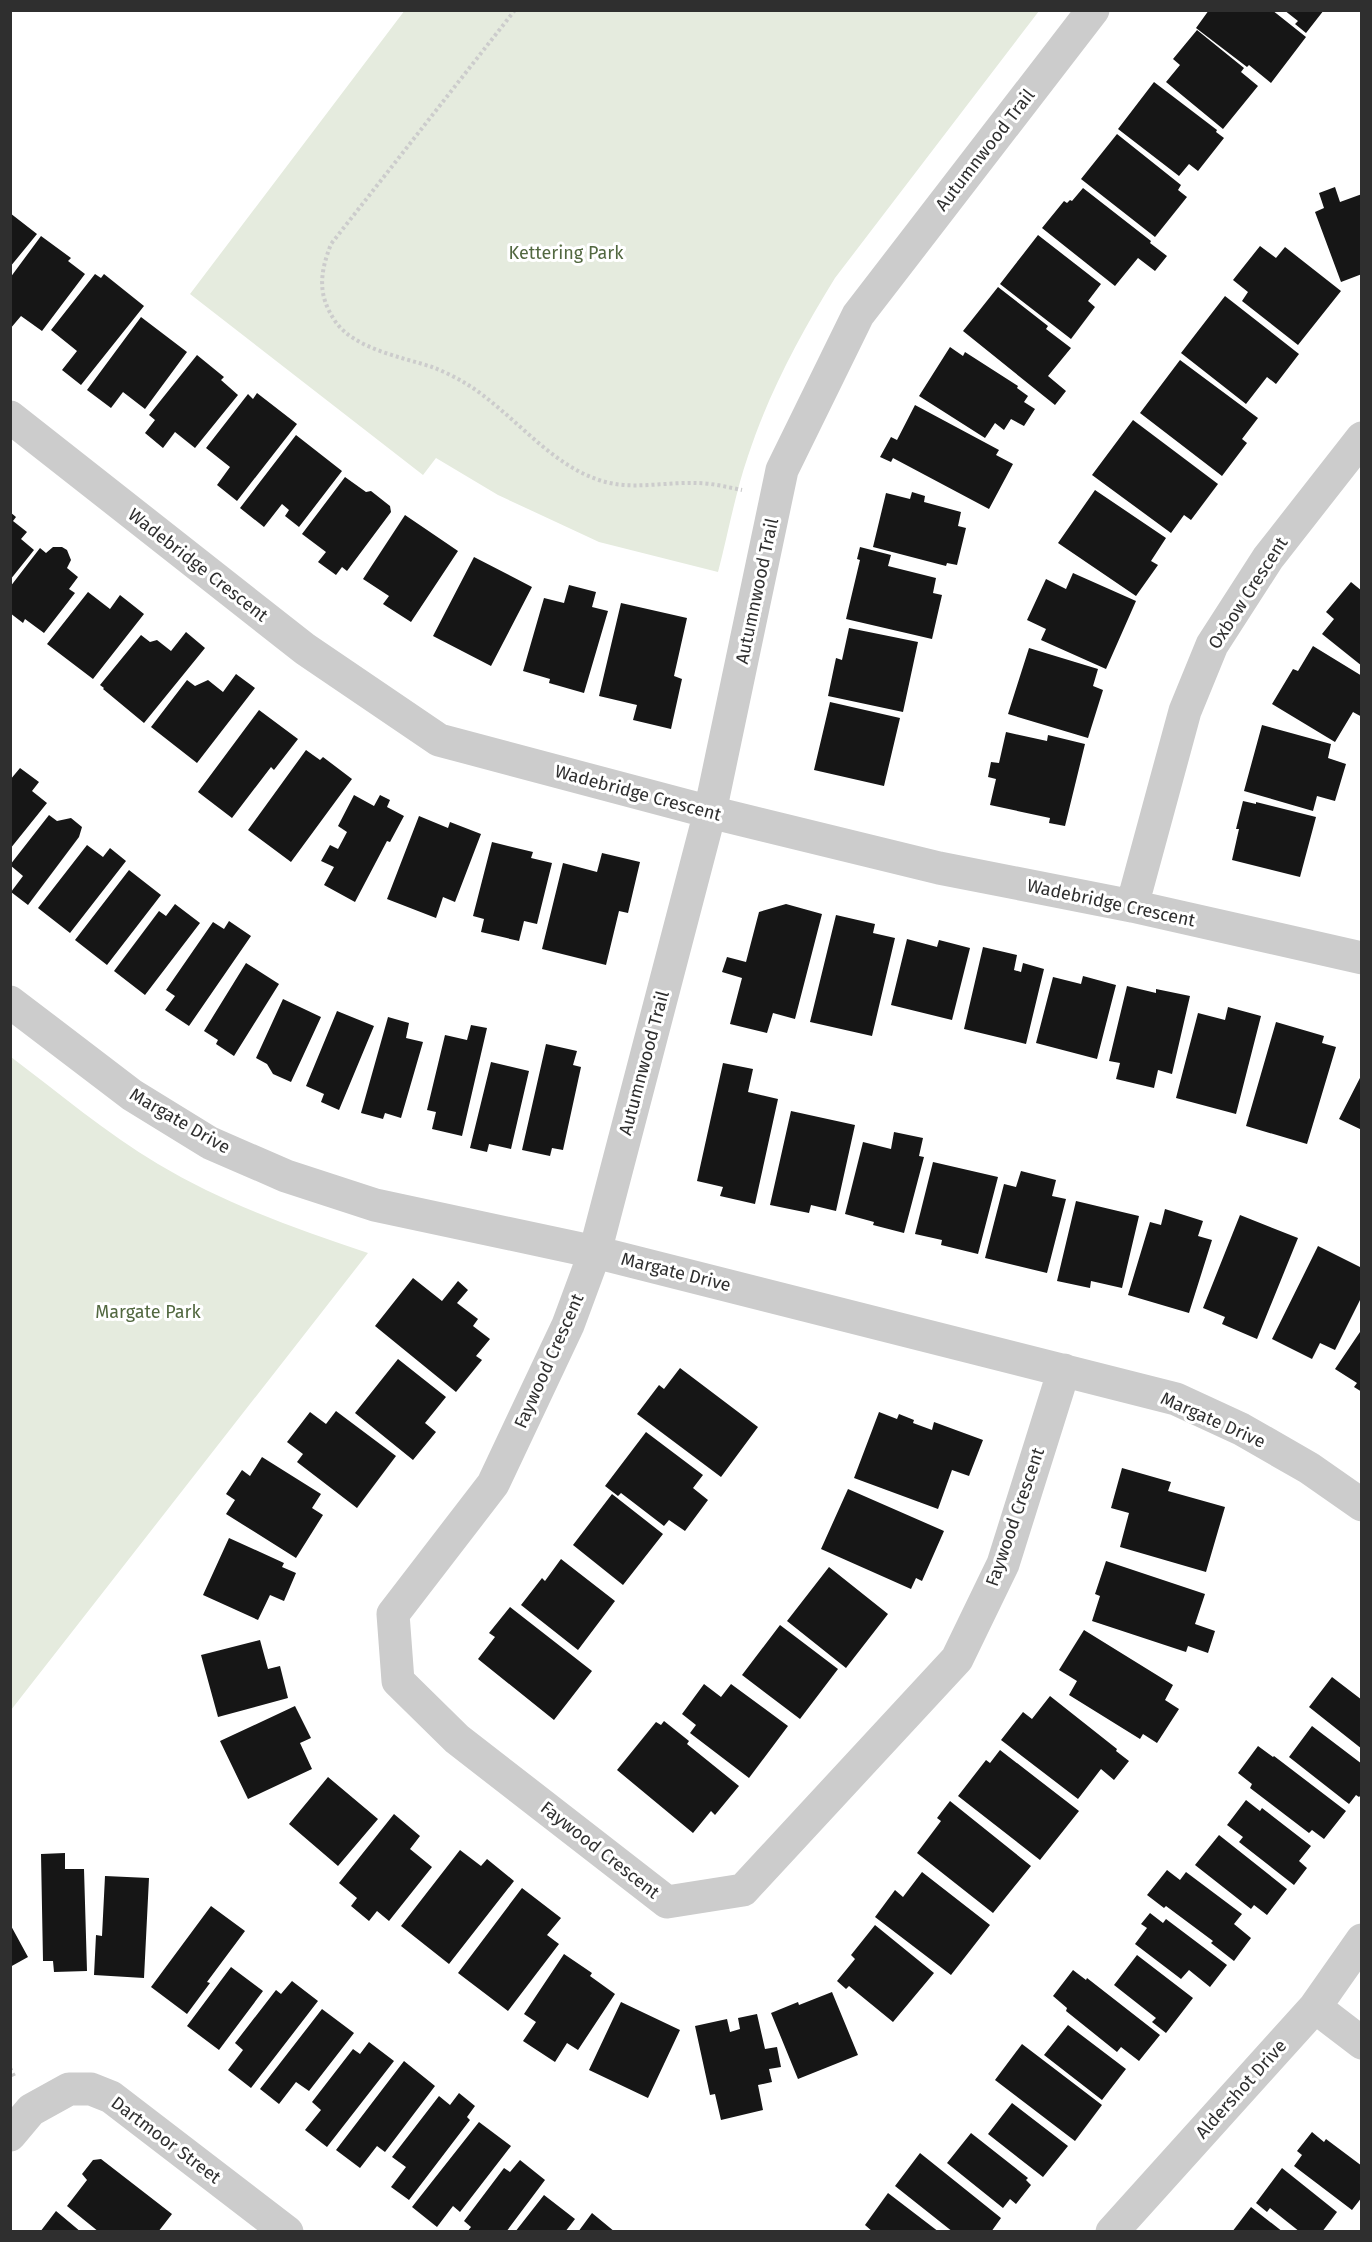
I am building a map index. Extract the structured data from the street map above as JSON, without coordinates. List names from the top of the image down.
{
  "streets": {
    "street": [
      "Autumnwood Trail",
      "Wadebridge Crescent",
      "Oxbow Crescent",
      "Margate Drive",
      "Faywood Crescent",
      "Aldershot Drive",
      "Dartmoor Street"
    ]
  },
  "crossings": [
    ["Autumnwood Trail", "Wadebridge Crescent"],
    ["Autumnwood Trail", "Margate Drive"],
    ["Autumnwood Trail", "Faywood Crescent"],
    ["Wadebridge Crescent", "Oxbow Crescent"],
    ["Margate Drive", "Faywood Crescent"]
  ],
  "parks": ["Kettering Park", "Margate Park"]
}
